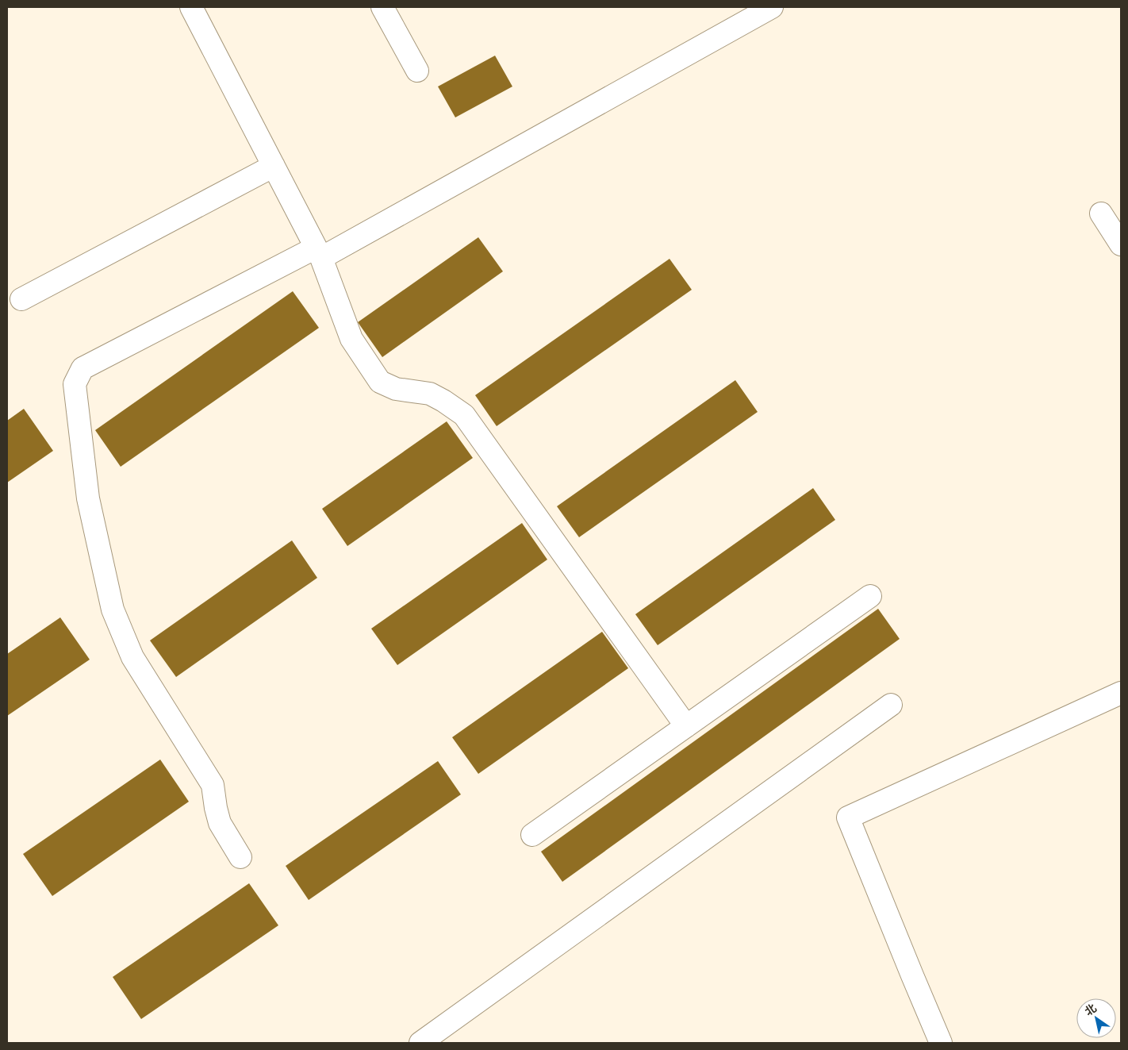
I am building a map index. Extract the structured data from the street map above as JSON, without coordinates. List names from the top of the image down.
{
  "north": "top left"
}
